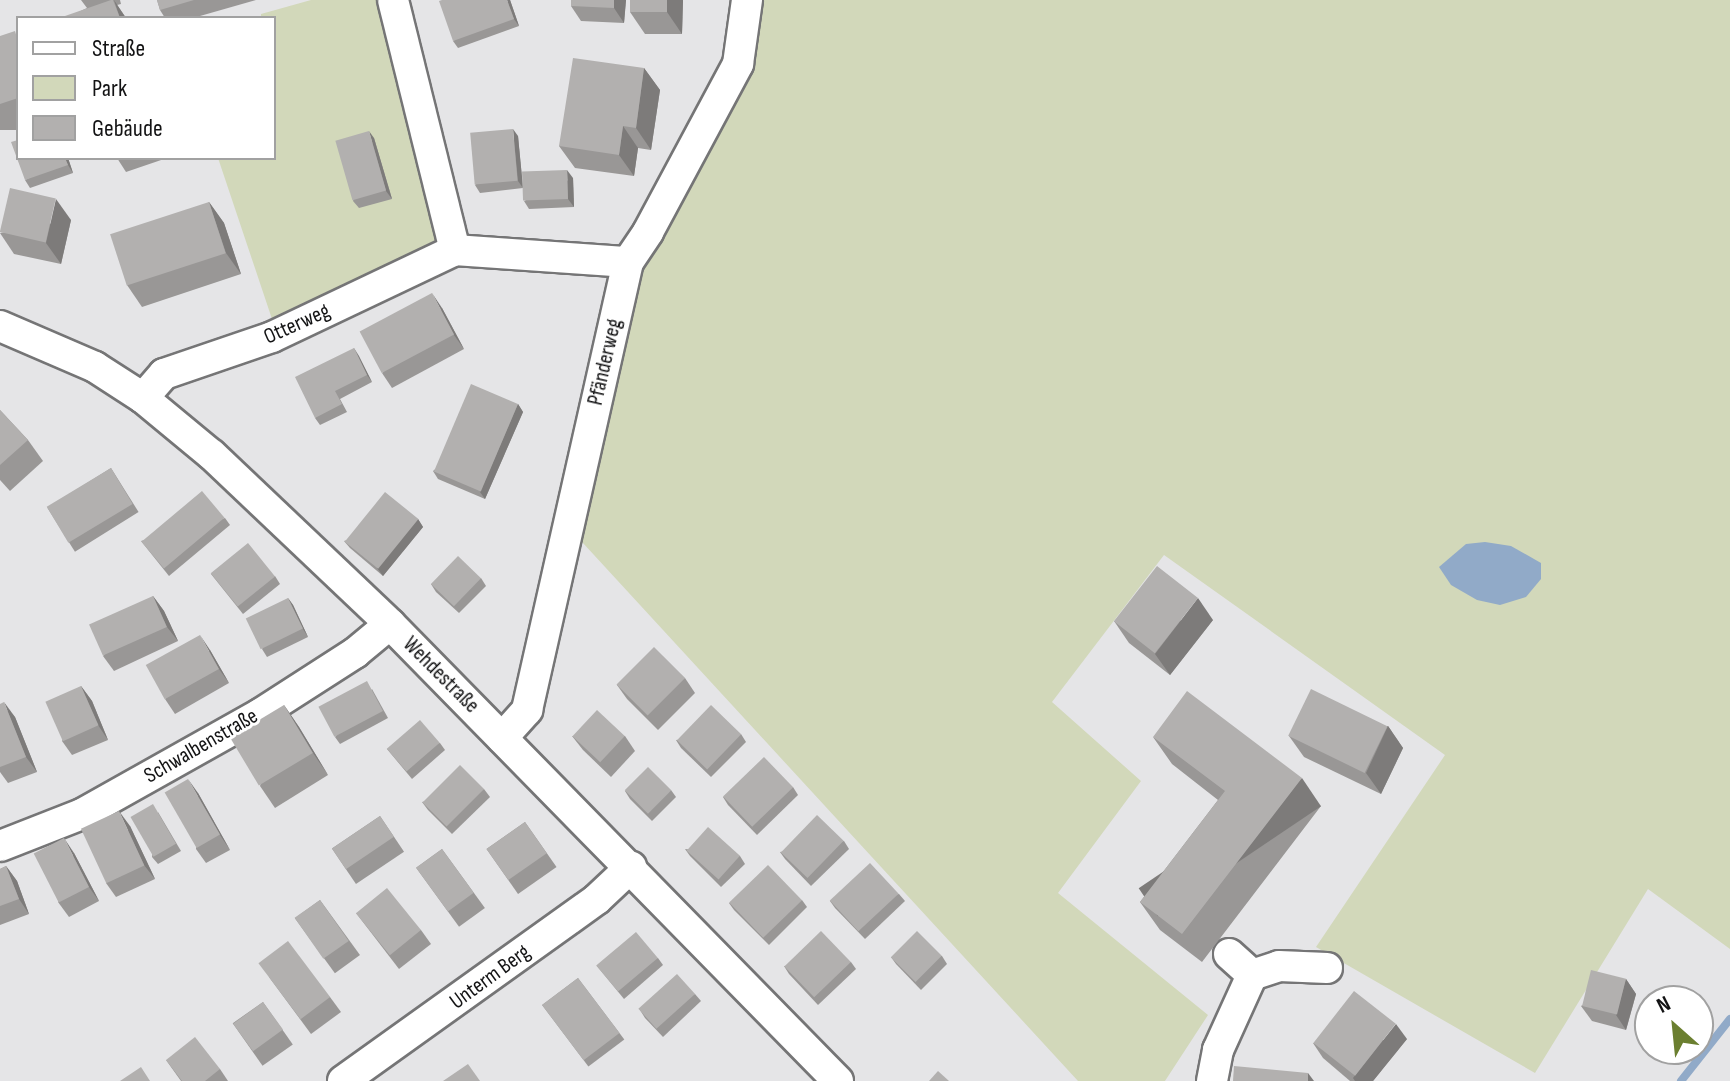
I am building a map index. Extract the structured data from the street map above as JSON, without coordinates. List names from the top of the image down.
{
  "streets": {
    "street": [
      "Otterweg",
      "Pfänderweg",
      "Wehdestraße",
      "Schwalbenstraße",
      "Unterm Berg"
    ]
  },
  "crossings": [
    ["Otterweg", "Pfänderweg"],
    ["Otterweg", "Wehdestraße"],
    ["Pfänderweg", "Wehdestraße"],
    ["Wehdestraße", "Schwalbenstraße"],
    ["Wehdestraße", "Unterm Berg"]
  ],
  "legend": ["Straße", "Park", "Gebäude"],
  "north": "top left"
}
